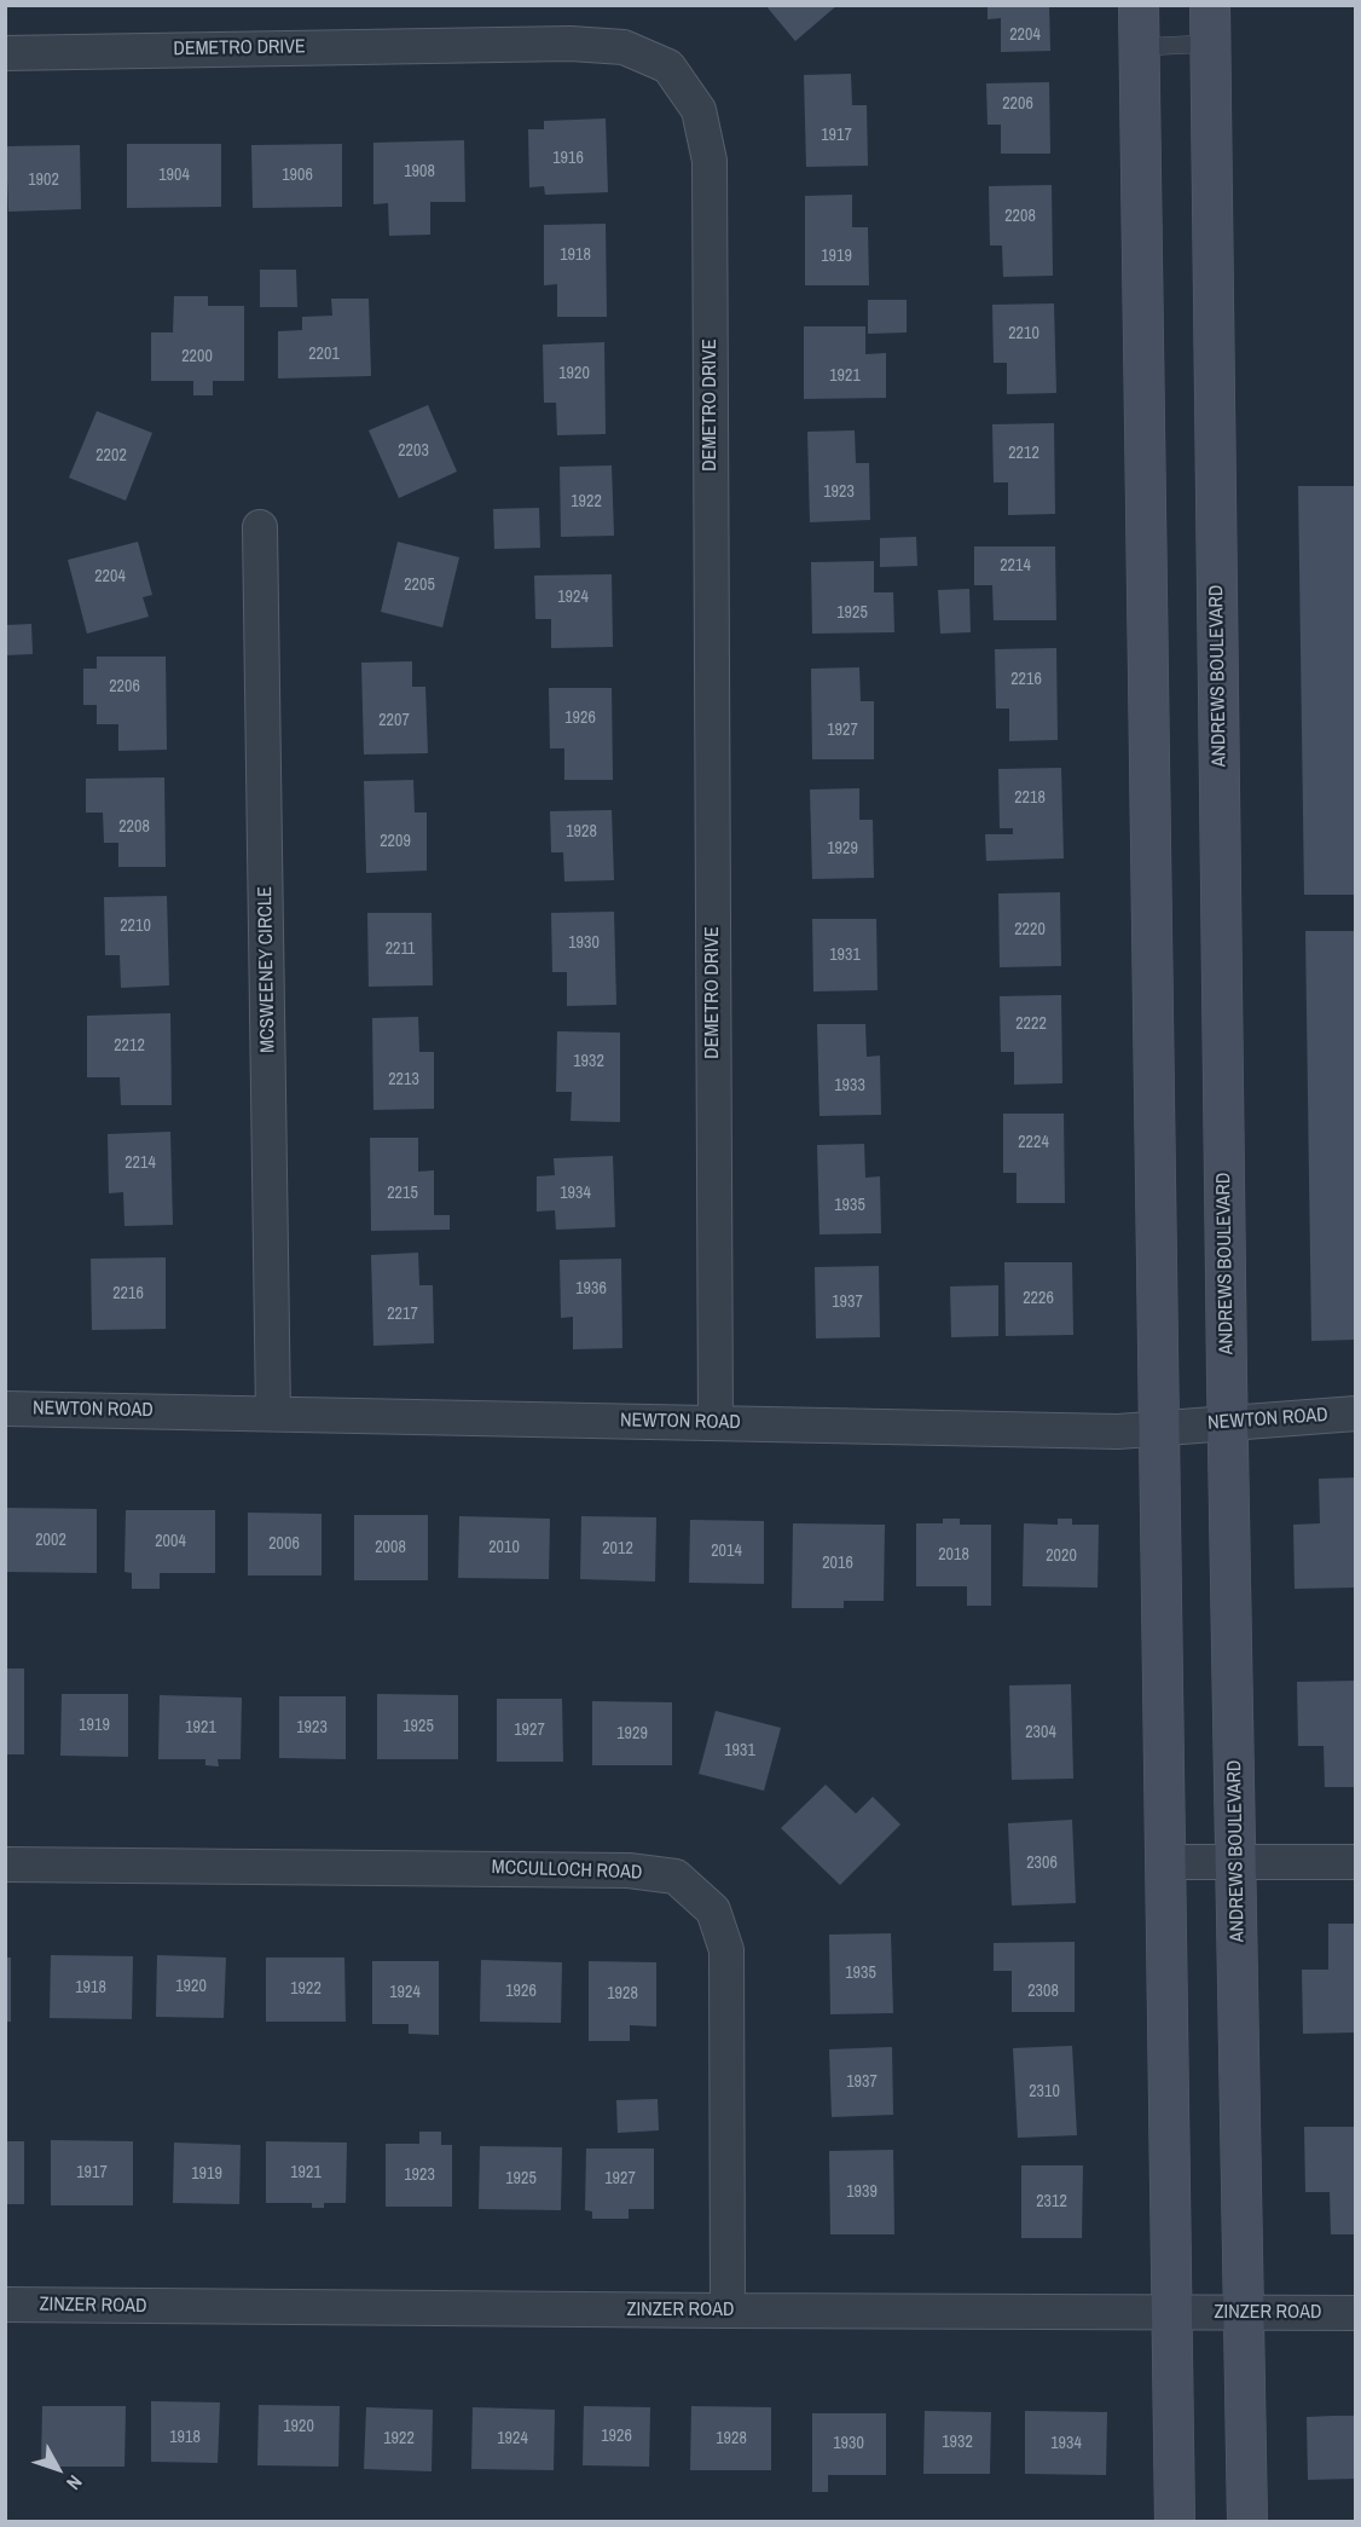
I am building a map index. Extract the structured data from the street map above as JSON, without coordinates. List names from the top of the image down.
{
  "streets": {
    "street": [
      "DEMETRO DRIVE",
      "ANDREWS BOULEVARD",
      "MCSWEENEY CIRCLE",
      "NEWTON ROAD",
      "MCCULLOCH ROAD",
      "ZINZER ROAD"
    ]
  },
  "crossings": [
    ["DEMETRO DRIVE", "NEWTON ROAD"],
    ["ANDREWS BOULEVARD", "NEWTON ROAD"],
    ["ANDREWS BOULEVARD", "ZINZER ROAD"],
    ["MCSWEENEY CIRCLE", "NEWTON ROAD"],
    ["MCCULLOCH ROAD", "ZINZER ROAD"]
  ],
  "house_numbers": [
    "2204",
    "2206",
    "1917",
    "1916",
    "1908",
    "1904",
    "1906",
    "1902",
    "2208",
    "1918",
    "1919",
    "2210",
    "2201",
    "2200",
    "1920",
    "1921",
    "2203",
    "2212",
    "2202",
    "1923",
    "1922",
    "2214",
    "2204",
    "2205",
    "1924",
    "1925",
    "2216",
    "2206",
    "1926",
    "2207",
    "1927",
    "2218",
    "2208",
    "1928",
    "2209",
    "1929",
    "2210",
    "2220",
    "1930",
    "2211",
    "1931",
    "2222",
    "2212",
    "1932",
    "2213",
    "1933",
    "2224",
    "2214",
    "2215",
    "1934",
    "1935",
    "1936",
    "2216",
    "2226",
    "1937",
    "2217",
    "2002",
    "2004",
    "2006",
    "2008",
    "2010",
    "2012",
    "2014",
    "2018",
    "2020",
    "2016",
    "1919",
    "1925",
    "1921",
    "1923",
    "1927",
    "2304",
    "1929",
    "1931",
    "2306",
    "1935",
    "1920",
    "1918",
    "1922",
    "1926",
    "2308",
    "1924",
    "1928",
    "1937",
    "2310",
    "1917",
    "1921",
    "1919",
    "1923",
    "1925",
    "1927",
    "1939",
    "2312",
    "1920",
    "1926",
    "1918",
    "1922",
    "1924",
    "1928",
    "1932",
    "1930",
    "1934"
  ],
  "north": "bottom right"
}
